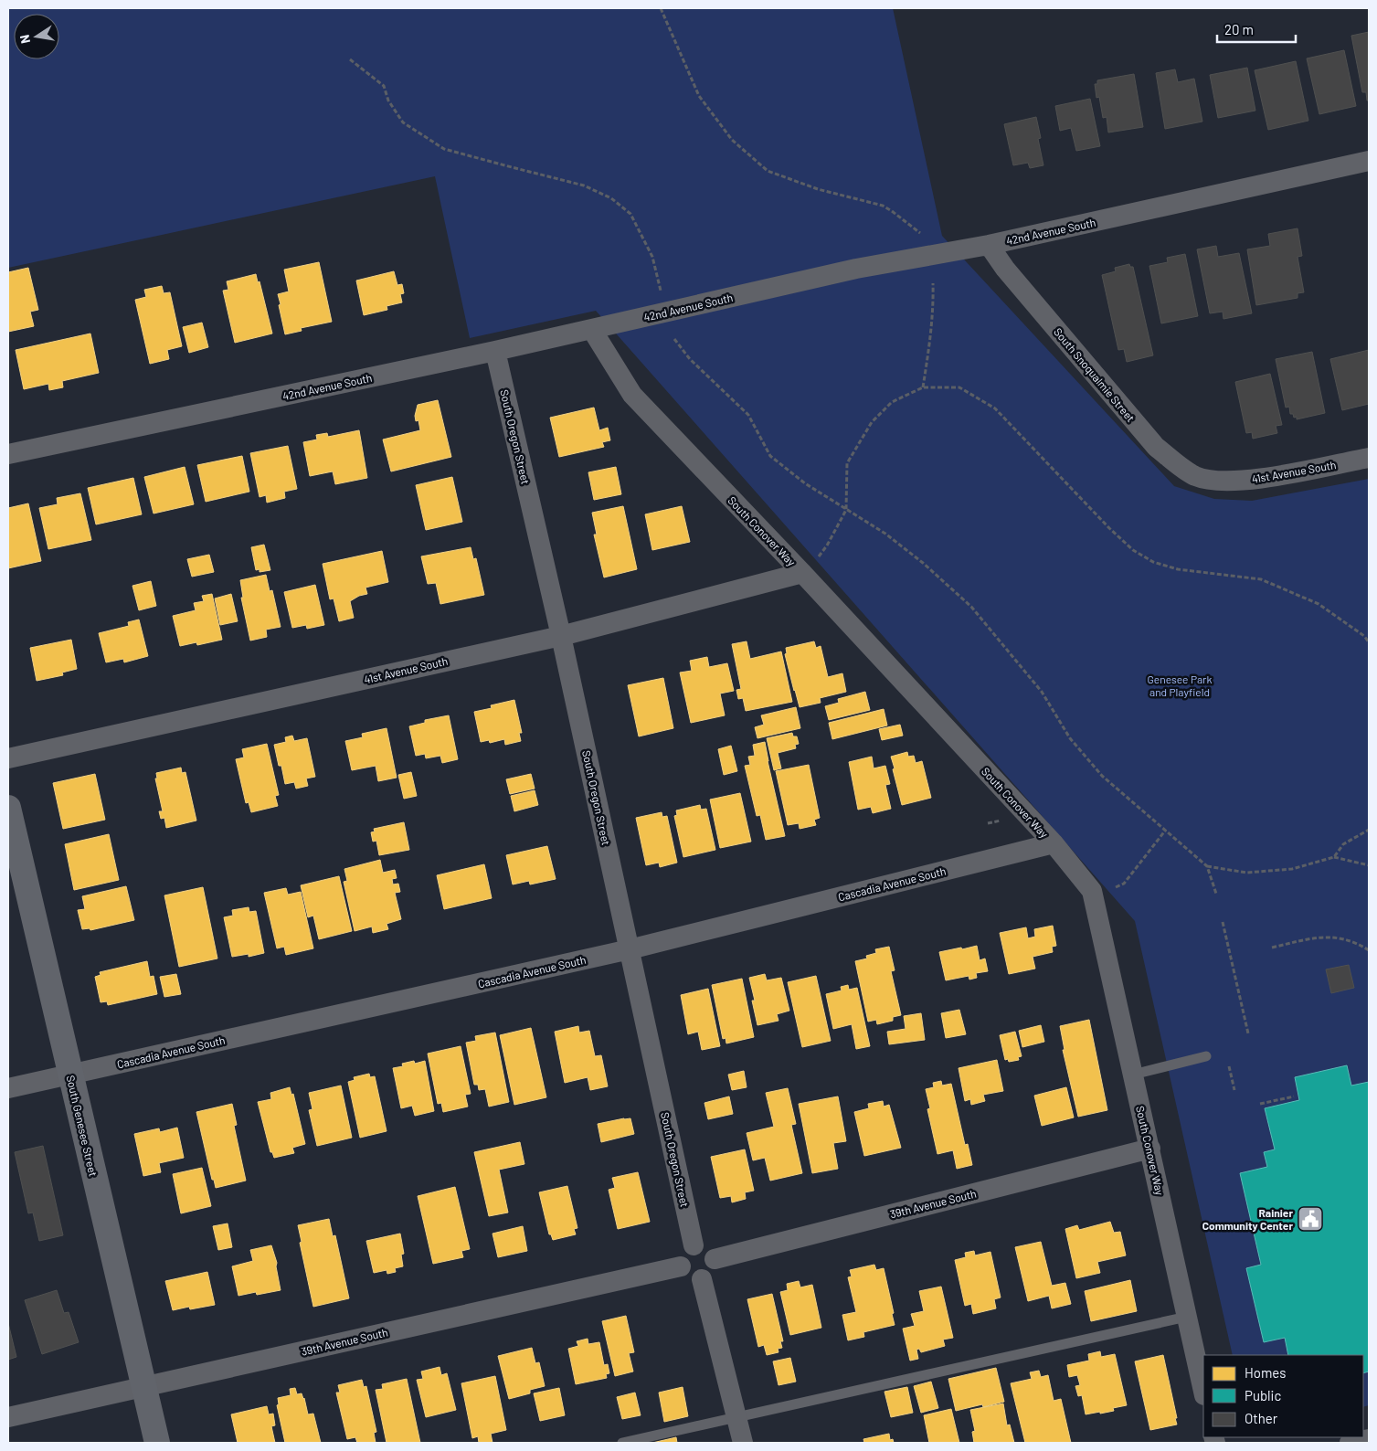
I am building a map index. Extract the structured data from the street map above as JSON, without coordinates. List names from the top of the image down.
{
  "streets": {
    "street": [
      "42nd Avenue South",
      "South Snoqualmie Street",
      "South Oregon Street",
      "41st Avenue South",
      "South Conover Way",
      "Cascadia Avenue South",
      "South Genesee Street",
      "39th Avenue South"
    ]
  },
  "crossings": [
    ["42nd Avenue South", "South Snoqualmie Street"],
    ["42nd Avenue South", "South Oregon Street"],
    ["42nd Avenue South", "South Conover Way"],
    ["South Snoqualmie Street", "41st Avenue South"],
    ["South Oregon Street", "41st Avenue South"],
    ["South Oregon Street", "Cascadia Avenue South"],
    ["South Oregon Street", "39th Avenue South"],
    ["41st Avenue South", "South Conover Way"],
    ["South Conover Way", "Cascadia Avenue South"],
    ["South Conover Way", "39th Avenue South"],
    ["Cascadia Avenue South", "South Genesee Street"],
    ["South Genesee Street", "39th Avenue South"]
  ],
  "parks": ["Genesee Park and Playfield"],
  "places": {
    "public building": ["Rainier Community Center"]
  },
  "legend": ["Homes", "Public", "Other"],
  "scale_bar": "20 m",
  "north": "left"
}
